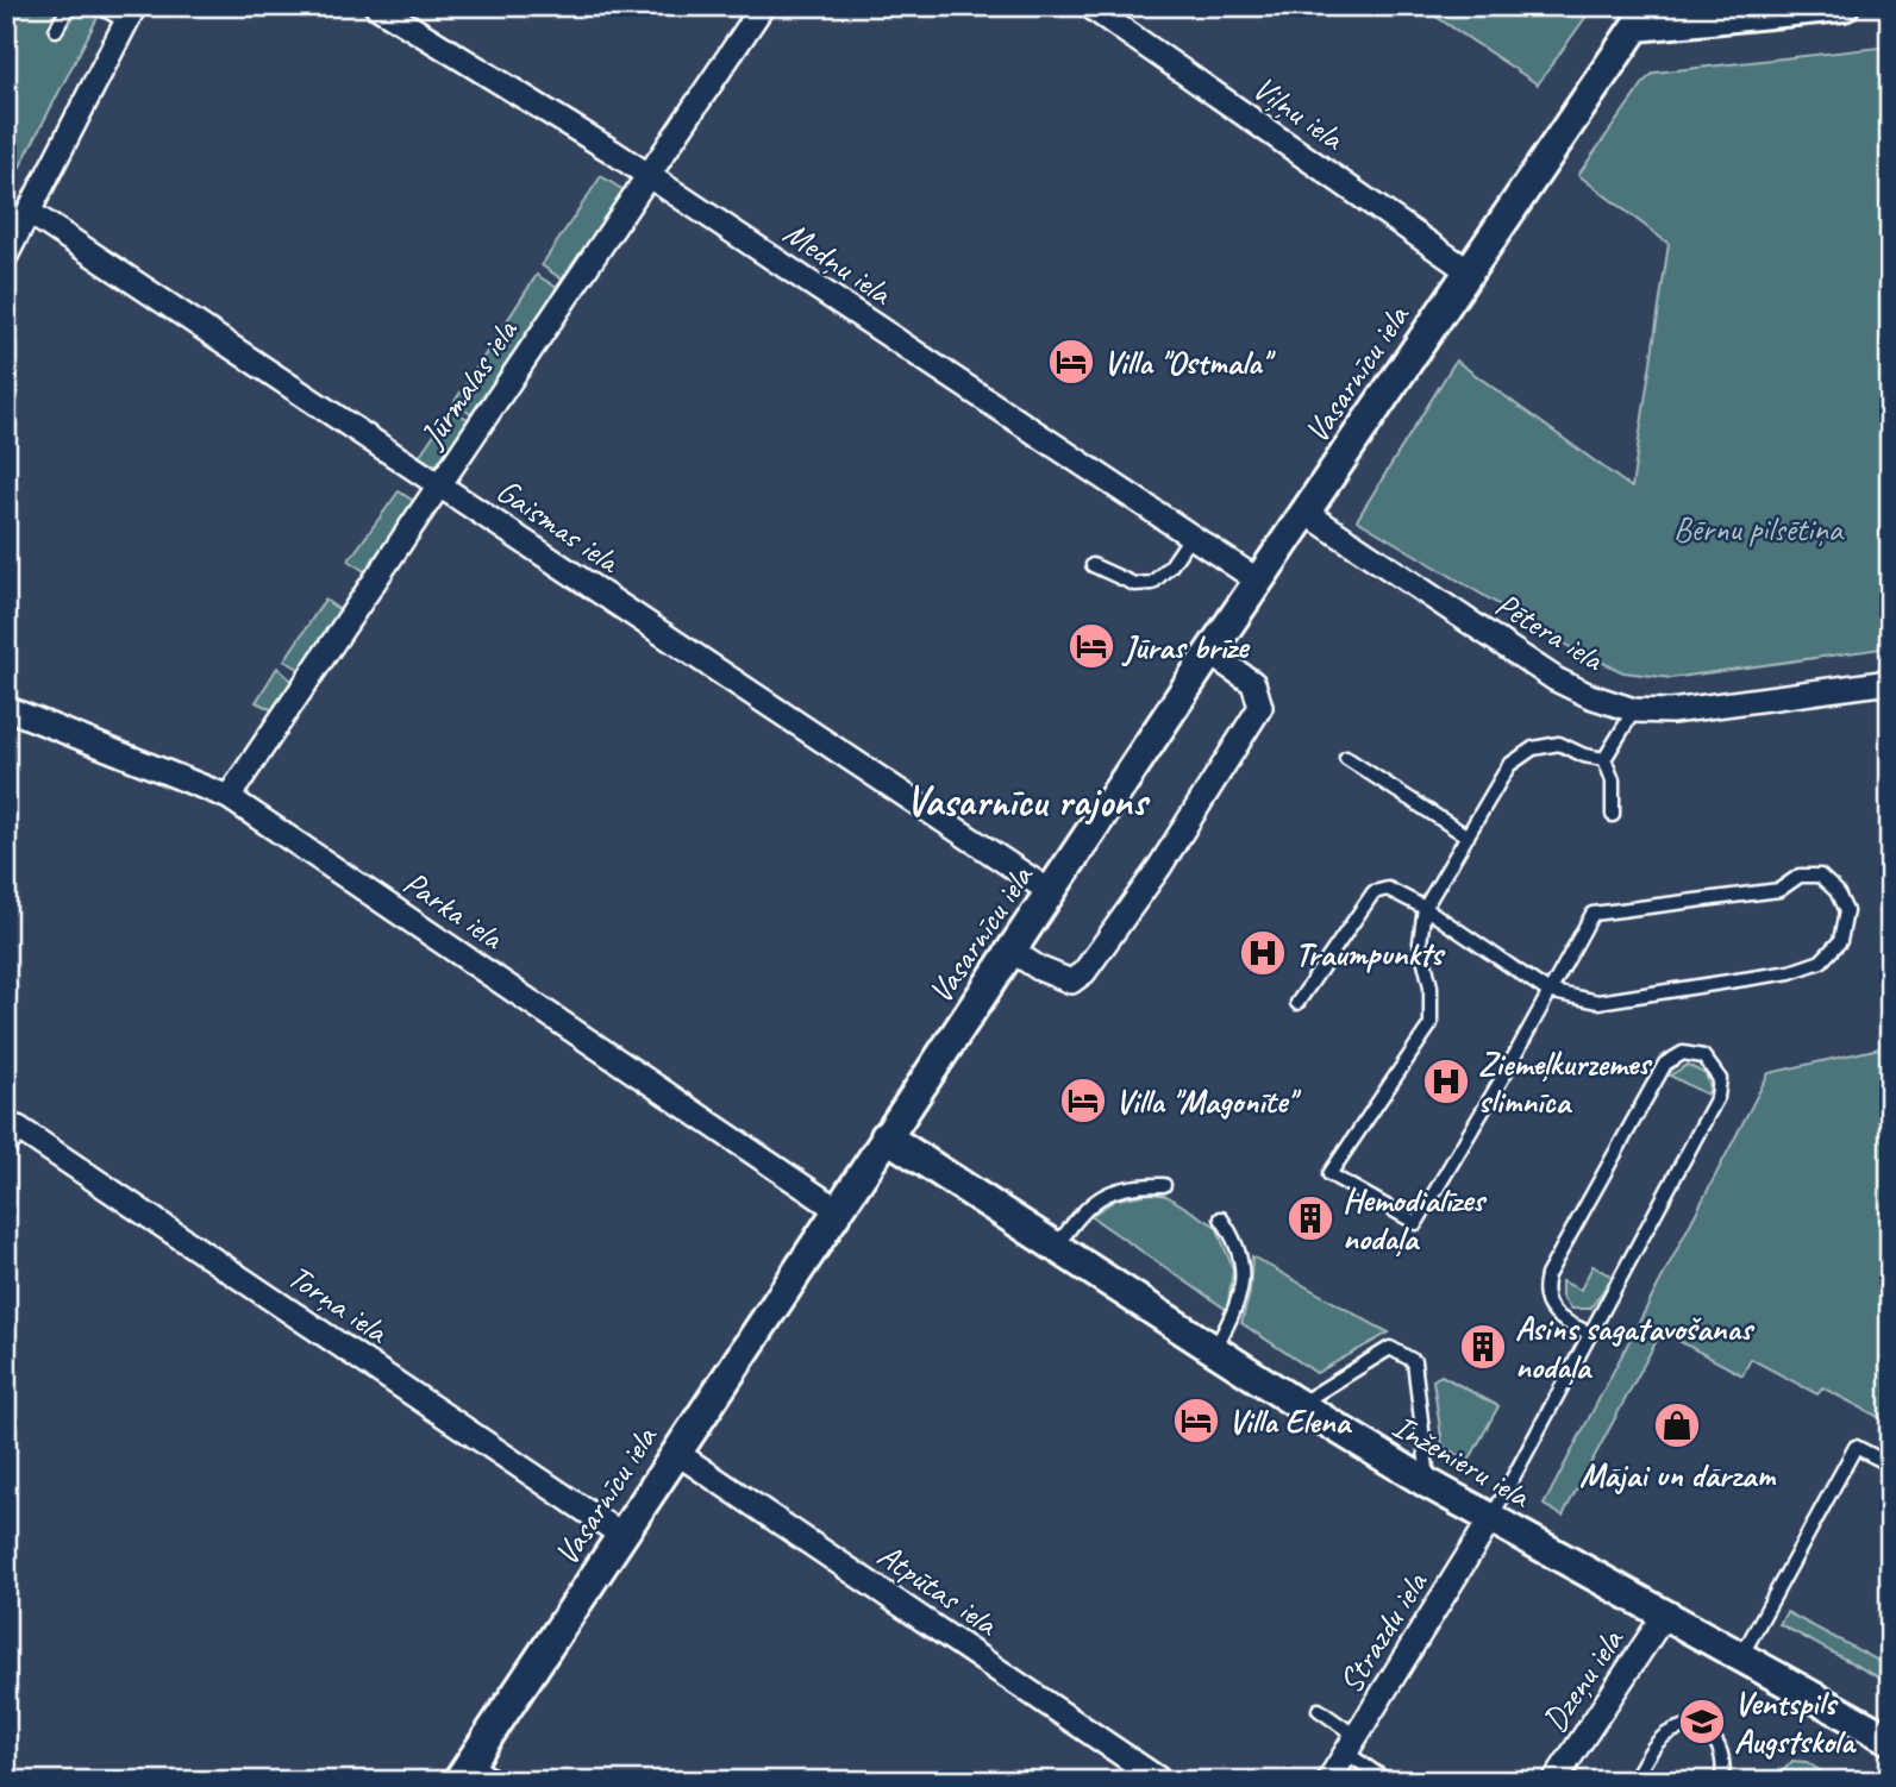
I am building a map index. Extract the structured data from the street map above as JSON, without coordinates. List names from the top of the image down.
{
  "streets": {
    "street": [
      "Viļņu iela",
      "Medņu iela",
      "Vasarnīcu iela",
      "Jūrmalas iela",
      "Gaismas iela",
      "Pētera iela",
      "Parka iela",
      "Torņa iela",
      "Inženieru iela",
      "Atpūtas iela",
      "Strazdu iela",
      "Dzeņu iela"
    ]
  },
  "crossings": [
    ["Viļņu iela", "Vasarnīcu iela"],
    ["Medņu iela", "Vasarnīcu iela"],
    ["Medņu iela", "Jūrmalas iela"],
    ["Vasarnīcu iela", "Gaismas iela"],
    ["Vasarnīcu iela", "Pētera iela"],
    ["Vasarnīcu iela", "Parka iela"],
    ["Vasarnīcu iela", "Torņa iela"],
    ["Vasarnīcu iela", "Inženieru iela"],
    ["Vasarnīcu iela", "Atpūtas iela"],
    ["Jūrmalas iela", "Gaismas iela"],
    ["Jūrmalas iela", "Parka iela"],
    ["Inženieru iela", "Strazdu iela"],
    ["Inženieru iela", "Dzeņu iela"]
  ],
  "districts": ["Vasarnīcu rajons"],
  "parks": ["Bērnu pilsētiņa"],
  "places": {
    "hotel": [
      "Villa \"Ostmala\"",
      "Jūras brīze",
      "Villa \"Magonīte\"",
      "Villa Elena"
    ],
    "hospital": ["Traumpunkts", "Ziemeļkurzemes slimnīca"],
    "building": ["Hemodialīzes nodaļa", "Asins sagatavošanas nodaļa"],
    "shop": ["Mājai un dārzam"],
    "school or university": ["Ventspils Augstskola"]
  }
}
